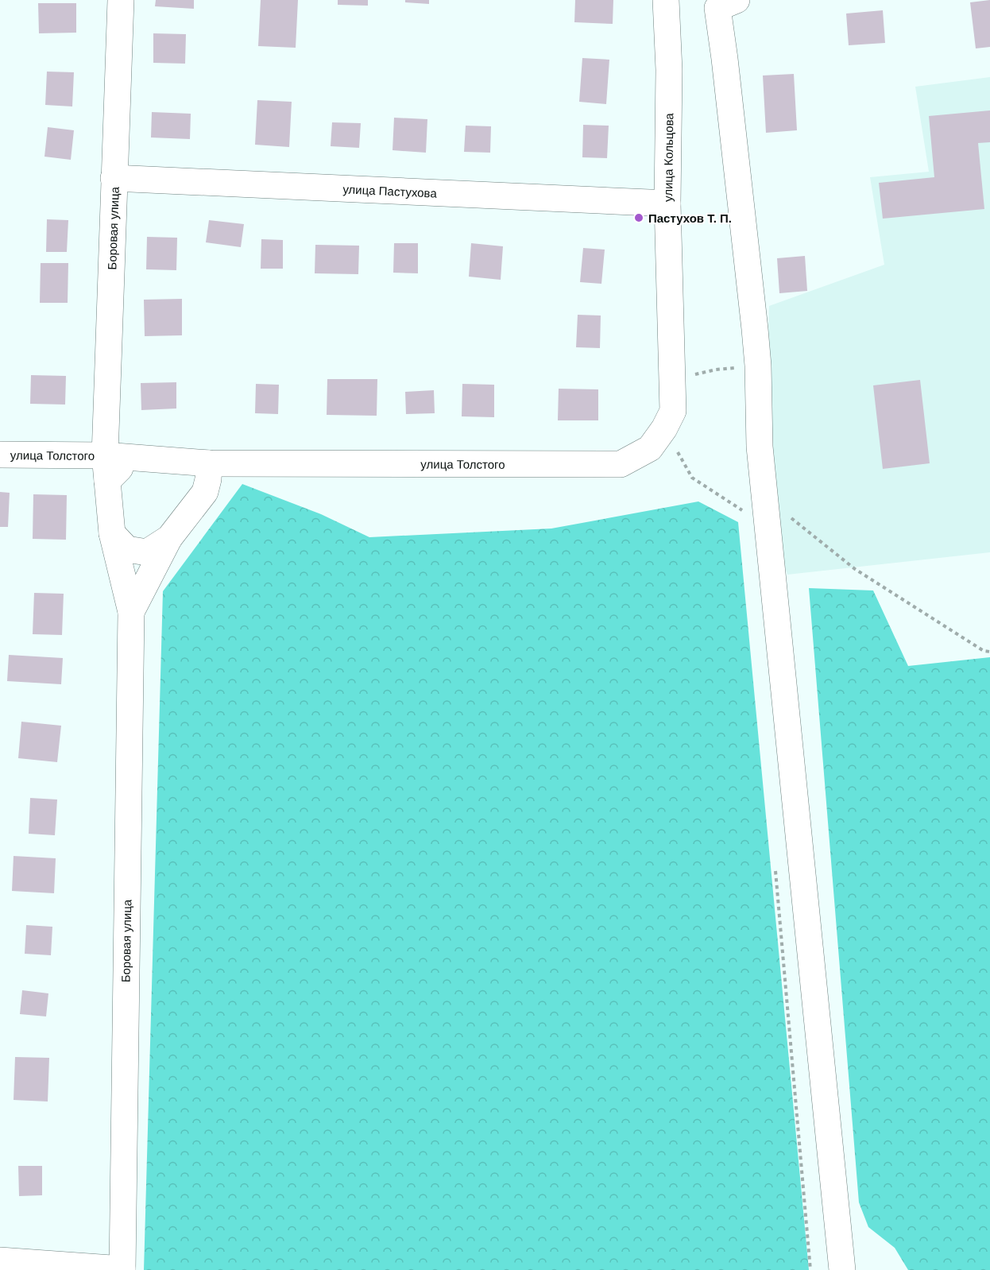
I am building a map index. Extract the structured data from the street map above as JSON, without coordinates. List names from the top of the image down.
{
  "streets": {
    "street": [
      "улица Кольцова",
      "улица Пастухова",
      "Боровая улица",
      "улица Толстого"
    ]
  },
  "crossings": [
    ["улица Кольцова", "улица Пастухова"],
    ["улица Кольцова", "улица Толстого"],
    ["улица Пастухова", "Боровая улица"],
    ["Боровая улица", "улица Толстого"]
  ],
  "places": ["Пастухов Т. П."]
}
